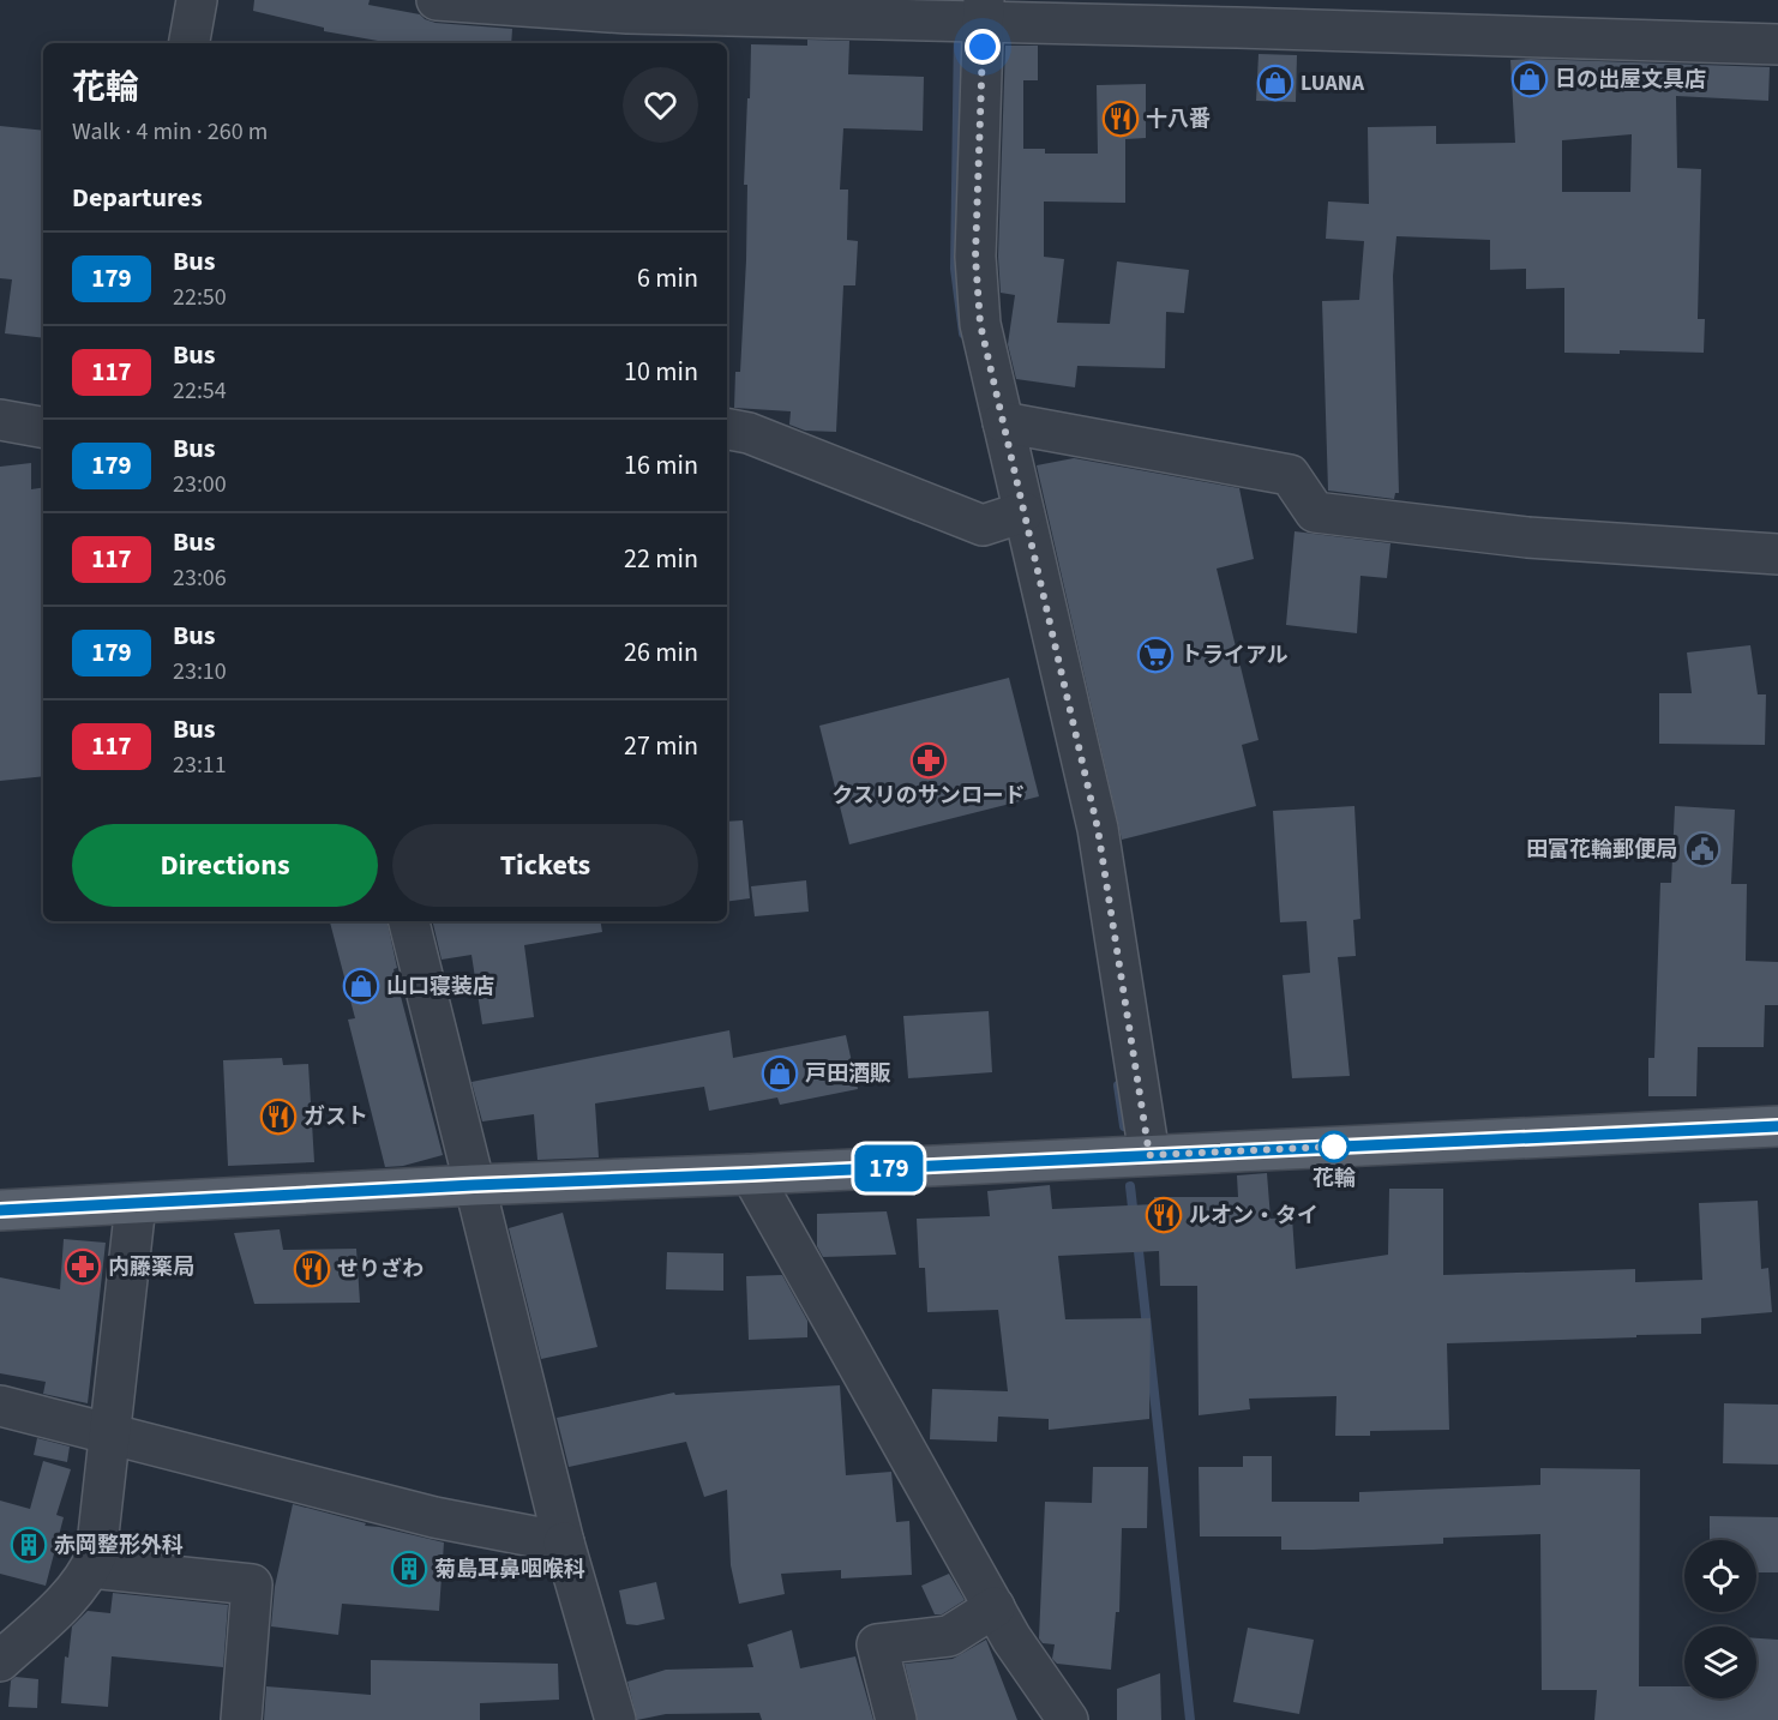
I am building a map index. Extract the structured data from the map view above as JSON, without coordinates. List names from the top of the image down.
{
  "places": {
    "shop": [
      "日の出屋文具店",
      "LUANA",
      "山口寝装店",
      "戸田酒販"
    ],
    "restaurant": [
      "十八番",
      "ガスト",
      "ルオン・タイ",
      "せりざわ"
    ],
    "supermarket": ["トライアル"],
    "pharmacy": ["クスリのサンロード", "内藤薬局"],
    "public building": ["田富花輪郵便局"],
    "other": ["花輪"],
    "building": ["赤岡整形外科", "菊島耳鼻咽喉科"]
  },
  "lines": ["bus line 179"],
  "page": {
    "on_map": "179",
    "heading": [
      ["花輪", "Walk · 4 min · 260 m"],
      "Departures"
    ],
    "list": [
      {
        "mark": "179",
        "name": "Bus",
        "note": "22:50",
        "value": "6 min"
      },
      {
        "mark": "117",
        "name": "Bus",
        "note": "22:54",
        "value": "10 min"
      },
      {
        "mark": "179",
        "name": "Bus",
        "note": "23:00",
        "value": "16 min"
      },
      {
        "mark": "117",
        "name": "Bus",
        "note": "23:06",
        "value": "22 min"
      },
      {
        "mark": "179",
        "name": "Bus",
        "note": "23:10",
        "value": "26 min"
      },
      {
        "mark": "117",
        "name": "Bus",
        "note": "23:11",
        "value": "27 min"
      }
    ],
    "buttons": ["Directions", "Tickets"]
  }
}
